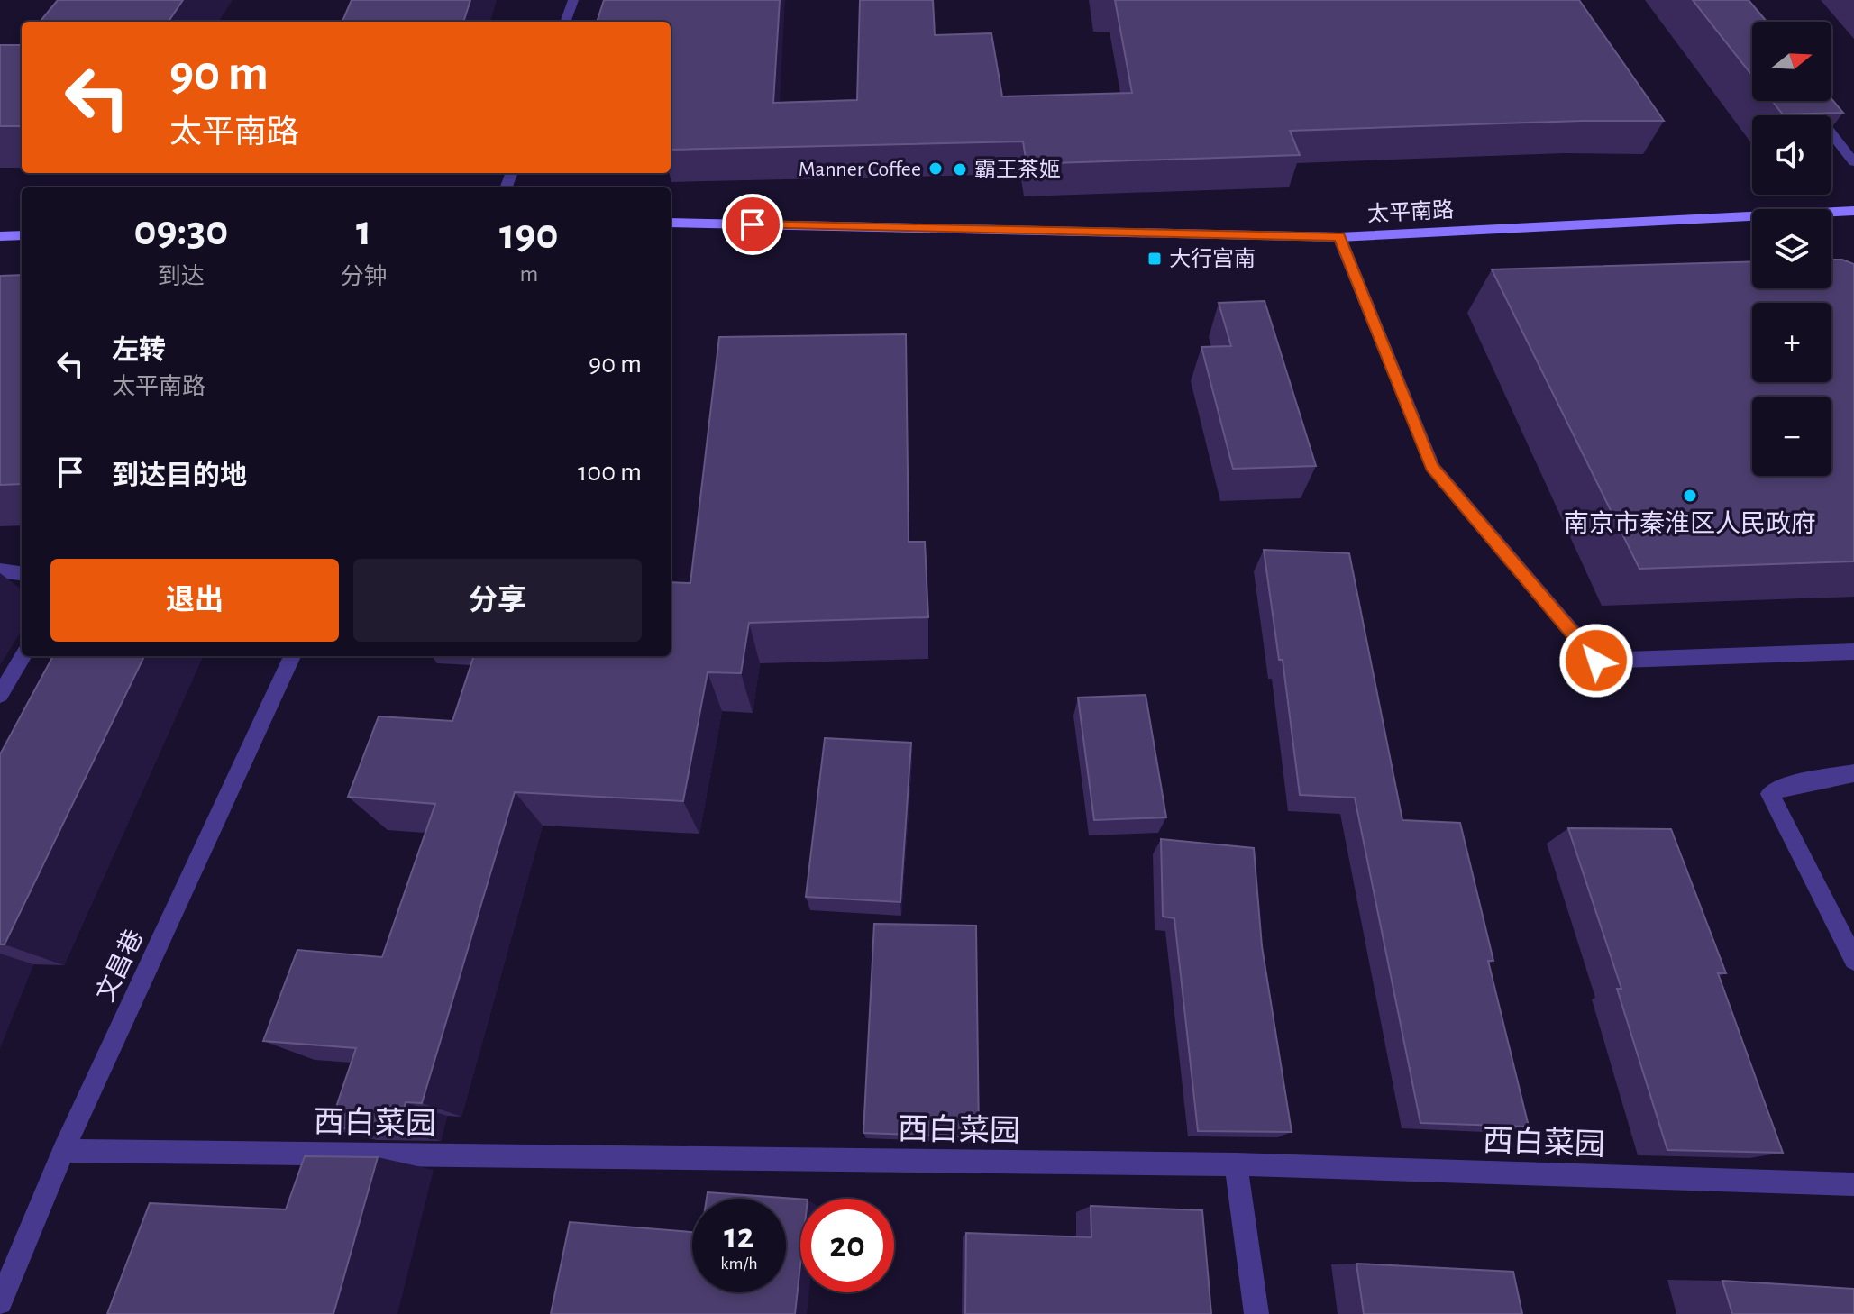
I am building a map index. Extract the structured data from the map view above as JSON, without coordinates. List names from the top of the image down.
{
  "streets": {
    "main road": ["太平南路"],
    "street": ["文昌巷", "西白菜园"]
  },
  "crossings": [
    ["文昌巷", "西白菜园"]
  ],
  "places": {
    "other": ["Manner Coffee", "霸王茶姬", "南京市秦淮区人民政府"],
    "transit": ["大行宫南"]
  },
  "north": "right",
  "page": {
    "map_buttons": ["+", "−"],
    "turn": ["90 m", "太平南路"],
    "eta": [
      "09:30",
      "到达",
      "1",
      "分钟",
      "190",
      "m"
    ],
    "list": [
      {
        "name": "左转",
        "note": "太平南路",
        "value": "90 m"
      },
      {
        "name": "到达目的地",
        "value": "100 m"
      }
    ],
    "buttons": ["退出", "分享"],
    "speed": "12 km/h",
    "limit": "20"
  }
}
